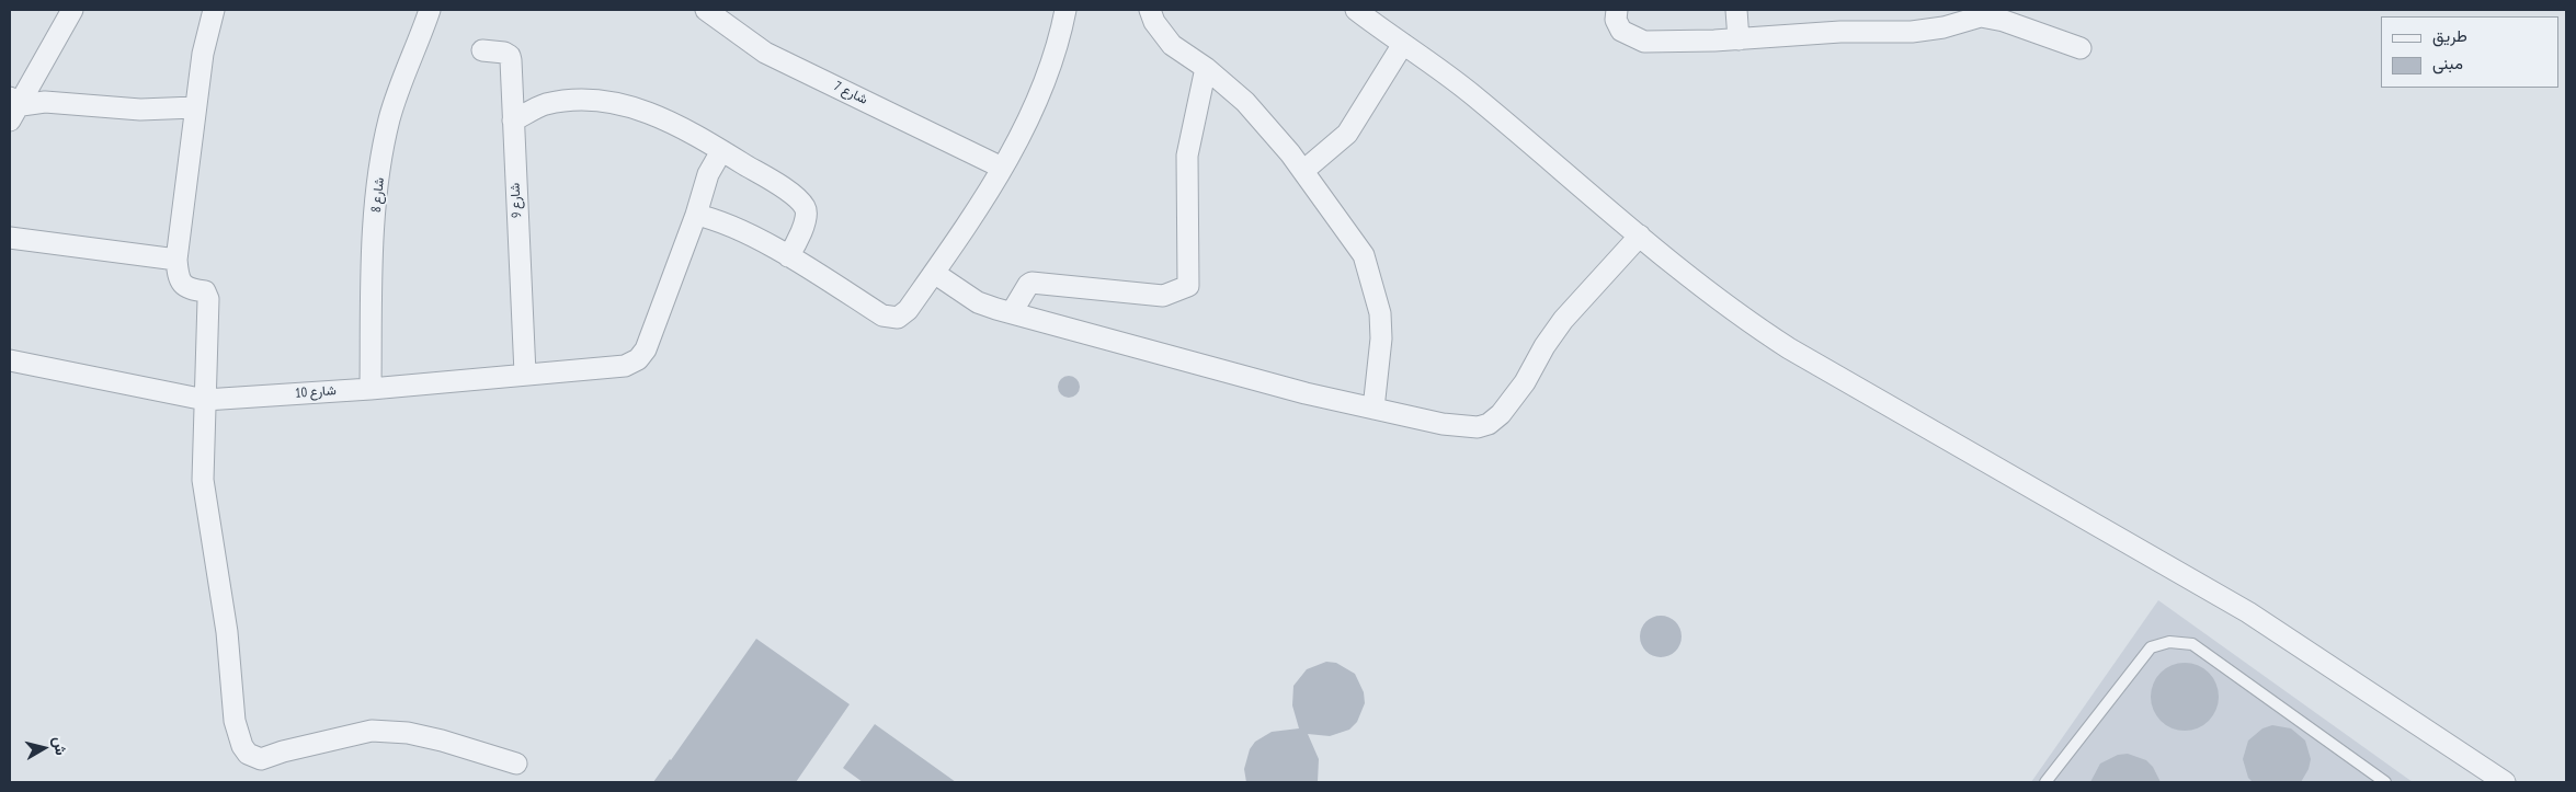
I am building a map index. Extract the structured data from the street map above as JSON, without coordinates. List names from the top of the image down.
{
  "streets": {
    "street": [
      "شارع 7",
      "شارع 8",
      "شارع 9",
      "شارع 10"
    ]
  },
  "crossings": [
    ["شارع 8", "شارع 10"],
    ["شارع 9", "شارع 10"]
  ],
  "legend": ["طريق", "مبنى"],
  "north": "right"
}
